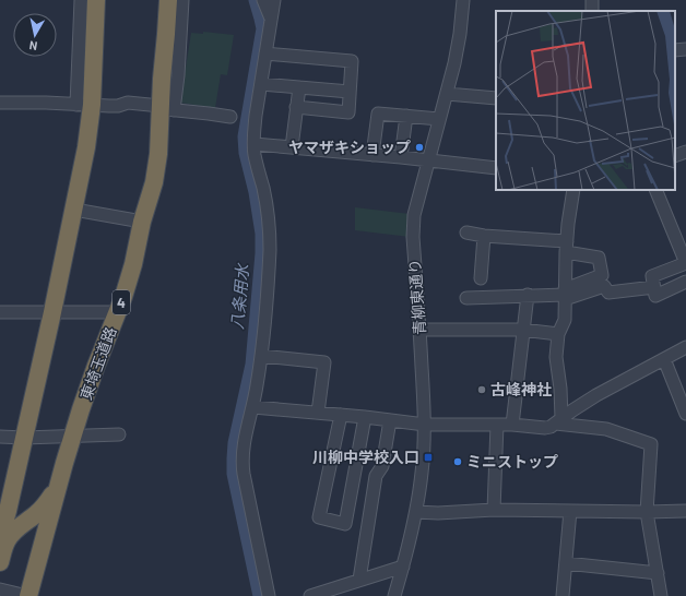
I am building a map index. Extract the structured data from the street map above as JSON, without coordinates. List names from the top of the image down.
{
  "streets": {
    "highway": ["4", "東埼玉道路"],
    "street": ["青柳東通り"]
  },
  "crossings": [
    ["4", "東埼玉道路"]
  ],
  "water": ["八条用水"],
  "places": {
    "other": ["ヤマザキショップ", "古峰神社", "ミニストップ"],
    "transit": ["川柳中学校入口"]
  },
  "north": "bottom"
}
